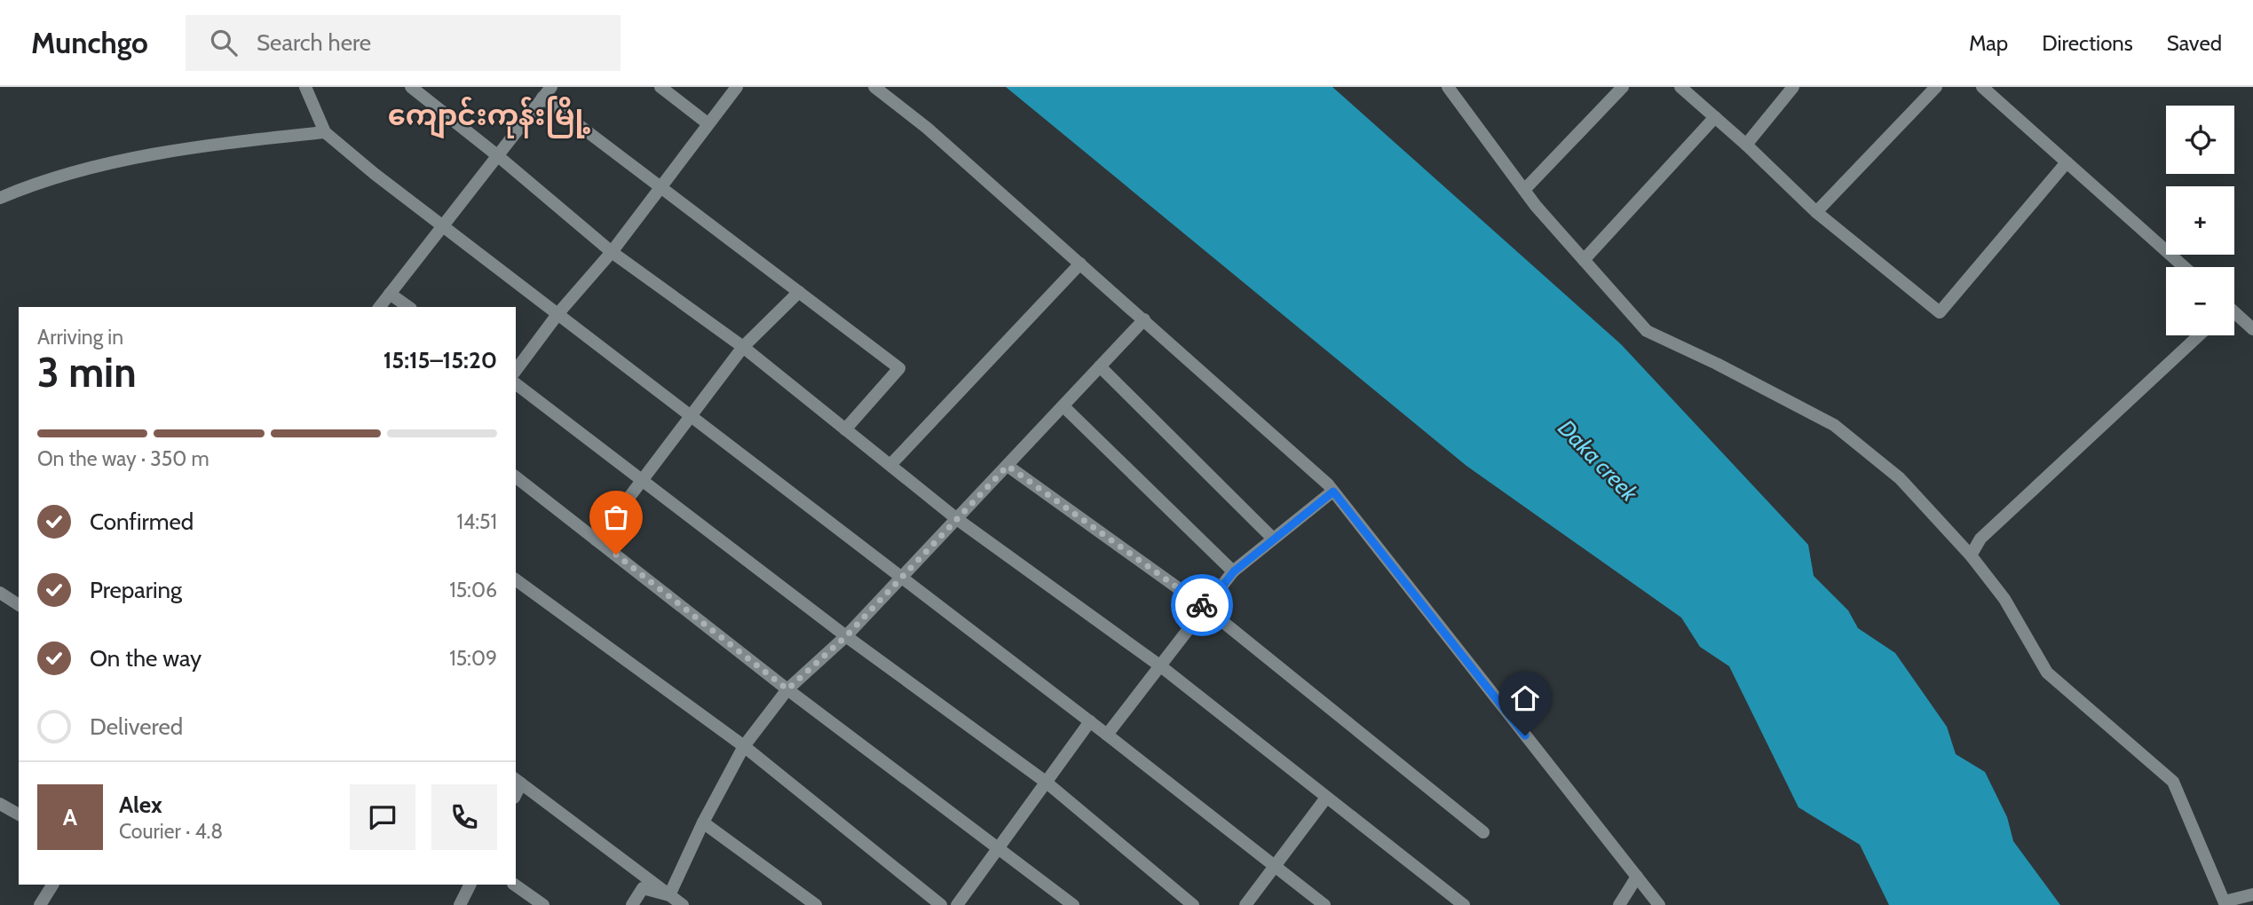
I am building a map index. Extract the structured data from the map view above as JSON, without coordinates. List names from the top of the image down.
{
  "districts": ["ကျောင်းကုန်းမြို့"],
  "water": ["Daka creek"],
  "page": {
    "header": "Munchgo",
    "search": "Search here",
    "nav": ["Map", "Directions", "Saved"],
    "map_buttons": ["+", "−"],
    "heading": ["3 min", "Arriving in", "15:15–15:20"],
    "panel": ["Alex", "Courier · 4.8"],
    "bar": "On the way · 350 m",
    "list": [
      ["Confirmed", "14:51"],
      ["Preparing", "15:06"],
      ["On the way", "15:09"],
      "Delivered"
    ],
    "round": "A"
  }
}
